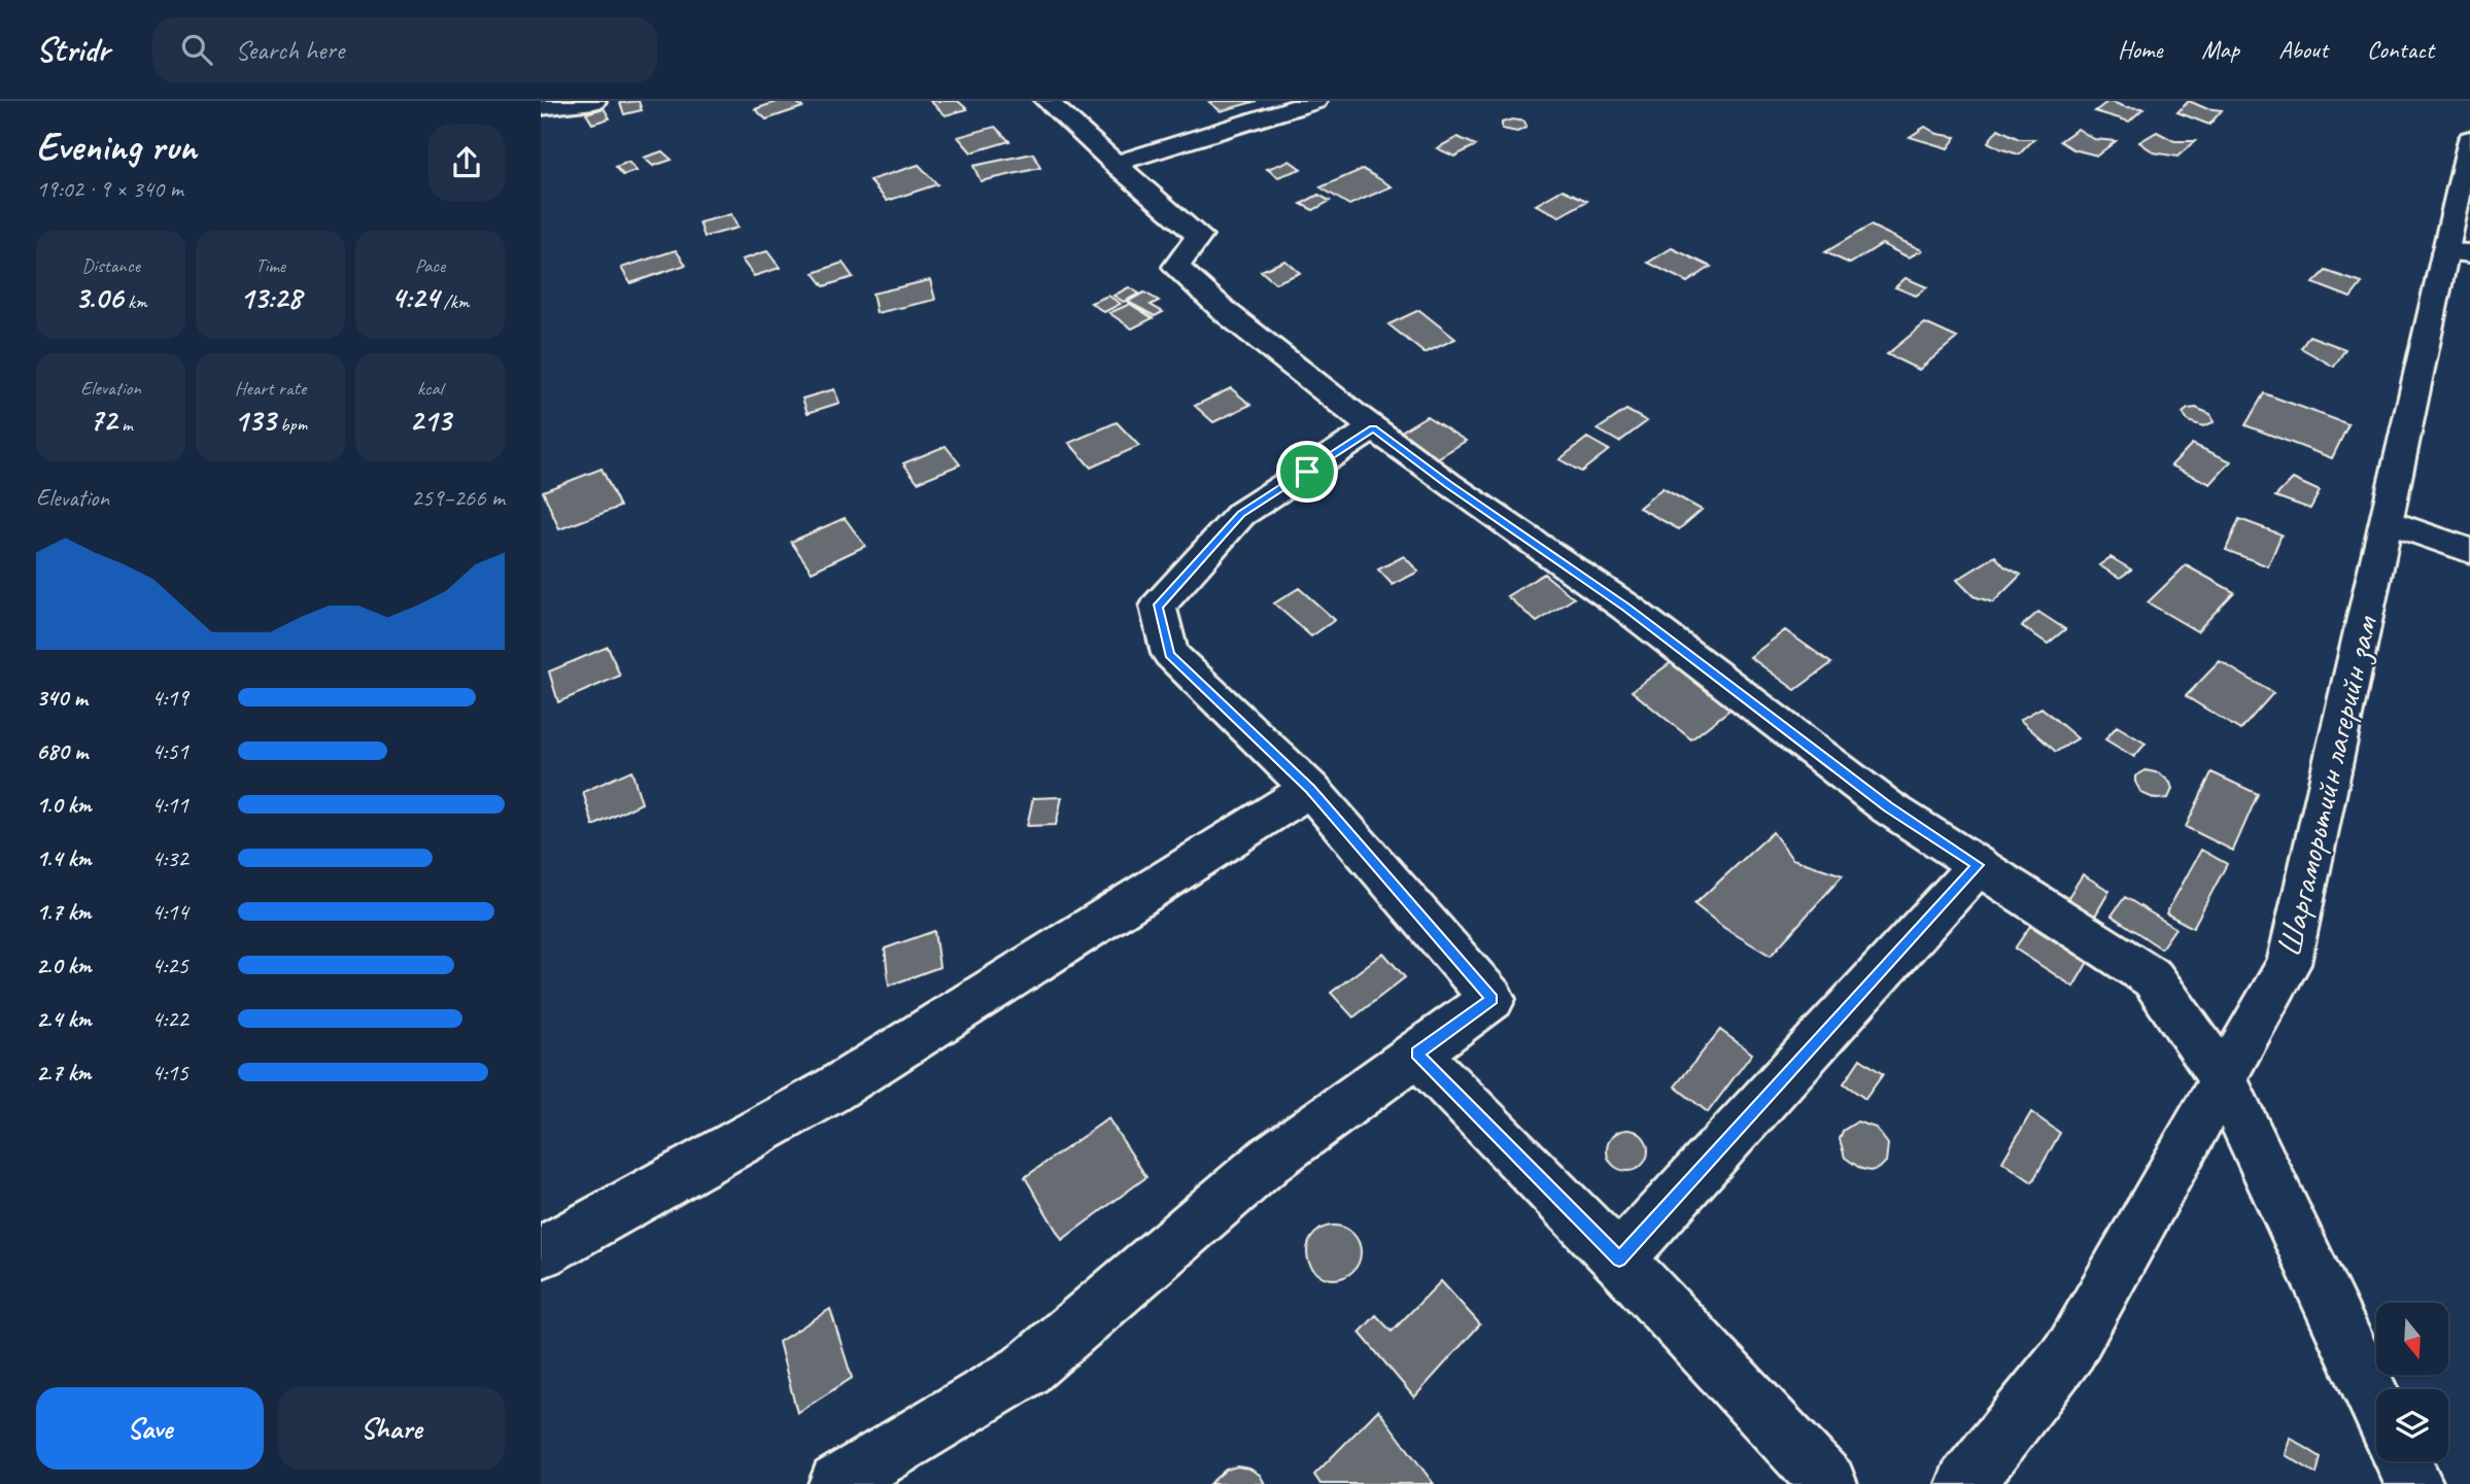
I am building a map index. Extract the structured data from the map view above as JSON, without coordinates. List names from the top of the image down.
{
  "streets": {
    "street": ["Шаргаморьтийн лагерийн зам"]
  },
  "north": "bottom",
  "page": {
    "header": "Stridr",
    "search": "Search here",
    "nav": [
      "Home",
      "Map",
      "About",
      "Contact"
    ],
    "heading": ["Evening run", "19:02 · 9 × 340 m"],
    "stats": [
      ["Distance", "3.06 km"],
      ["Time", "13:28"],
      ["Pace", "4:24 /km"],
      ["Elevation", "72 m"],
      ["Heart rate", "133 bpm"],
      ["kcal", "213"]
    ],
    "chart": ["Elevation", "259–266 m"],
    "list": [
      {
        "name": "340 m",
        "note": "4:19"
      },
      {
        "name": "680 m",
        "note": "4:51"
      },
      {
        "name": "1.0 km",
        "note": "4:11"
      },
      {
        "name": "1.4 km",
        "note": "4:32"
      },
      {
        "name": "1.7 km",
        "note": "4:14"
      },
      {
        "name": "2.0 km",
        "note": "4:25"
      },
      {
        "name": "2.4 km",
        "note": "4:22"
      },
      {
        "name": "2.7 km",
        "note": "4:15"
      }
    ],
    "buttons": ["Save", "Share"]
  }
}
